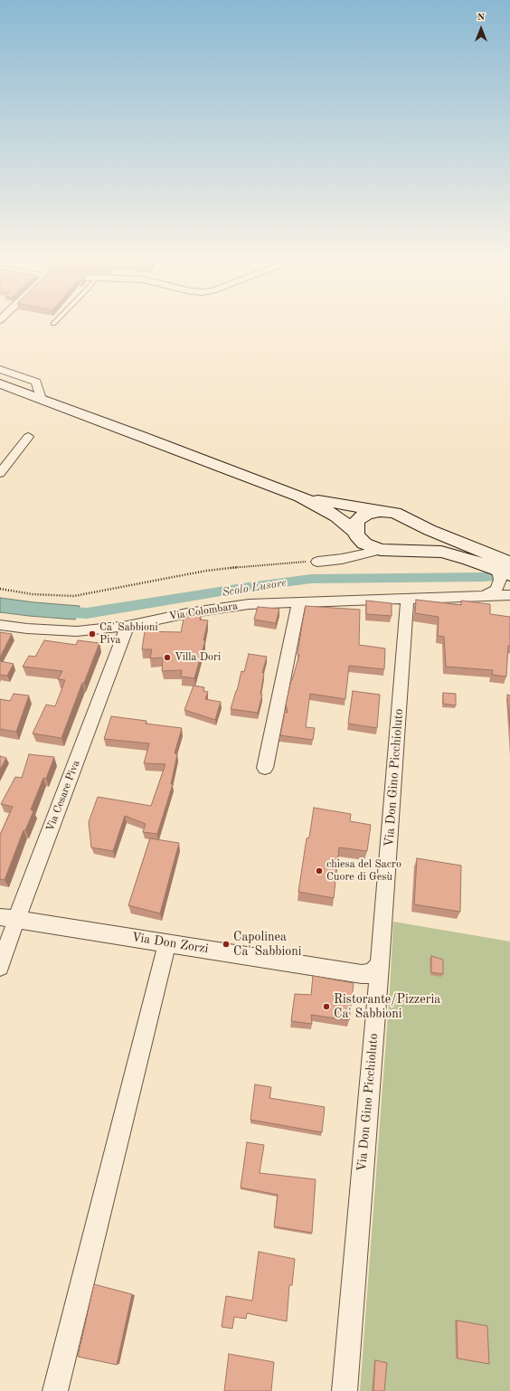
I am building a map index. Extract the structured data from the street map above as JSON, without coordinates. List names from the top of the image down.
{
  "streets": {
    "street": [
      "Via Colombara",
      "Via Don Gino Picchioluto",
      "Via Cesare Piva",
      "Via Don Zorzi"
    ]
  },
  "crossings": [
    ["Via Colombara", "Via Don Gino Picchioluto"],
    ["Via Colombara", "Via Cesare Piva"],
    ["Via Don Gino Picchioluto", "Via Don Zorzi"],
    ["Via Cesare Piva", "Via Don Zorzi"]
  ],
  "water": ["Scolo Lusore"],
  "places": [
    "Ca' Sabbioni Piva",
    "Villa Dori",
    "chiesa del Sacro Cuore di Gesù",
    "Capolinea Ca' Sabbioni",
    "Ristorante/Pizzeria Ca' Sabbioni"
  ],
  "north": "top"
}
